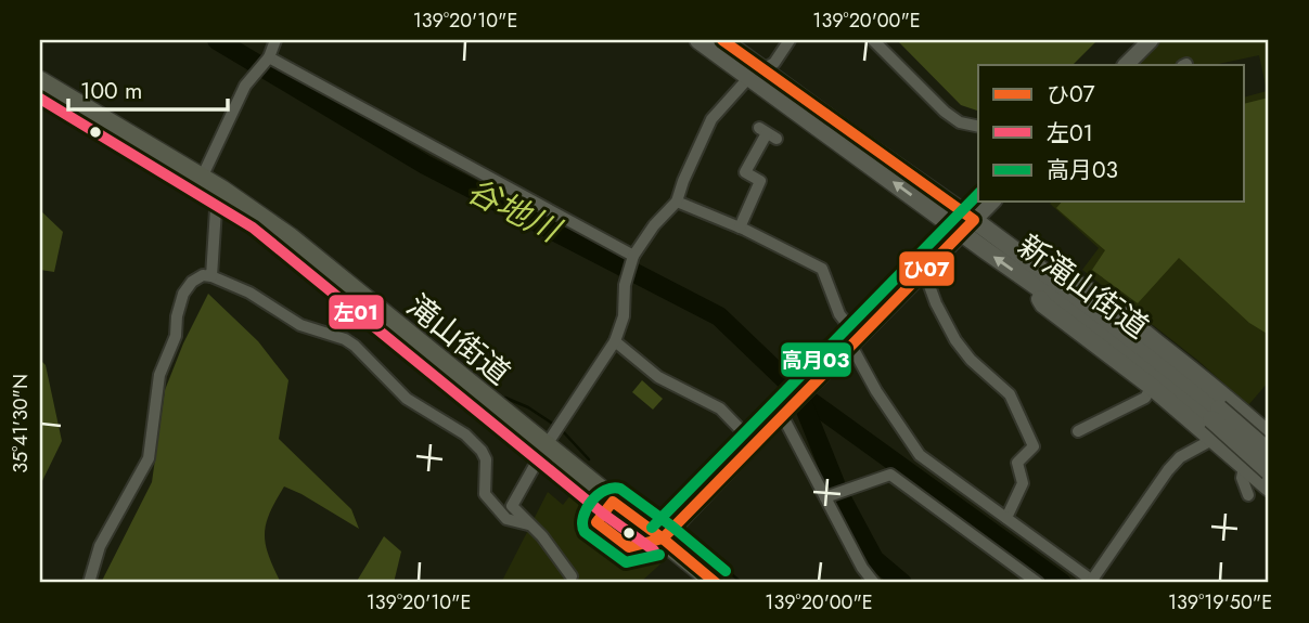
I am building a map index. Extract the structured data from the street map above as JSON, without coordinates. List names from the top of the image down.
{
  "streets": {
    "highway": ["滝山街道"],
    "main road": ["新滝山街道"]
  },
  "water": ["谷地川"],
  "lines": ["transit line ひ07", "transit line 左01", "transit line 高月03"],
  "legend": ["ひ07", "左01", "高月03"],
  "scale_bar": "100 m",
  "coordinates": [
    "139°20'10\"E",
    "139°20'00\"E",
    "35°41'30\"N",
    "139°19'50\"E"
  ]
}
